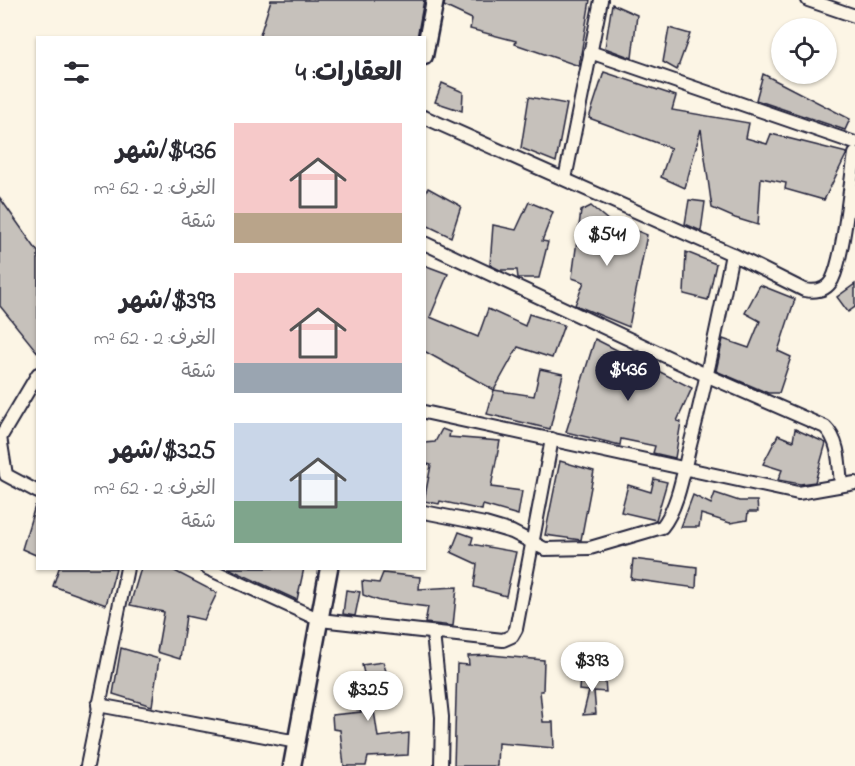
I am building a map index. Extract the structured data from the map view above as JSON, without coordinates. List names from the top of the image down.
{
  "page": {
    "heading": "العقارات: 4",
    "list": [
      {
        "name": "$436/شهر",
        "note": "الغرف: 2 · 62 m² · شقة"
      },
      {
        "name": "$393/شهر",
        "note": "الغرف: 2 · 62 m² · شقة"
      },
      {
        "name": "$325/شهر",
        "note": "الغرف: 2 · 62 m² · شقة"
      }
    ],
    "price": [
      "$541",
      "$436",
      "$393",
      "$325"
    ]
  }
}
